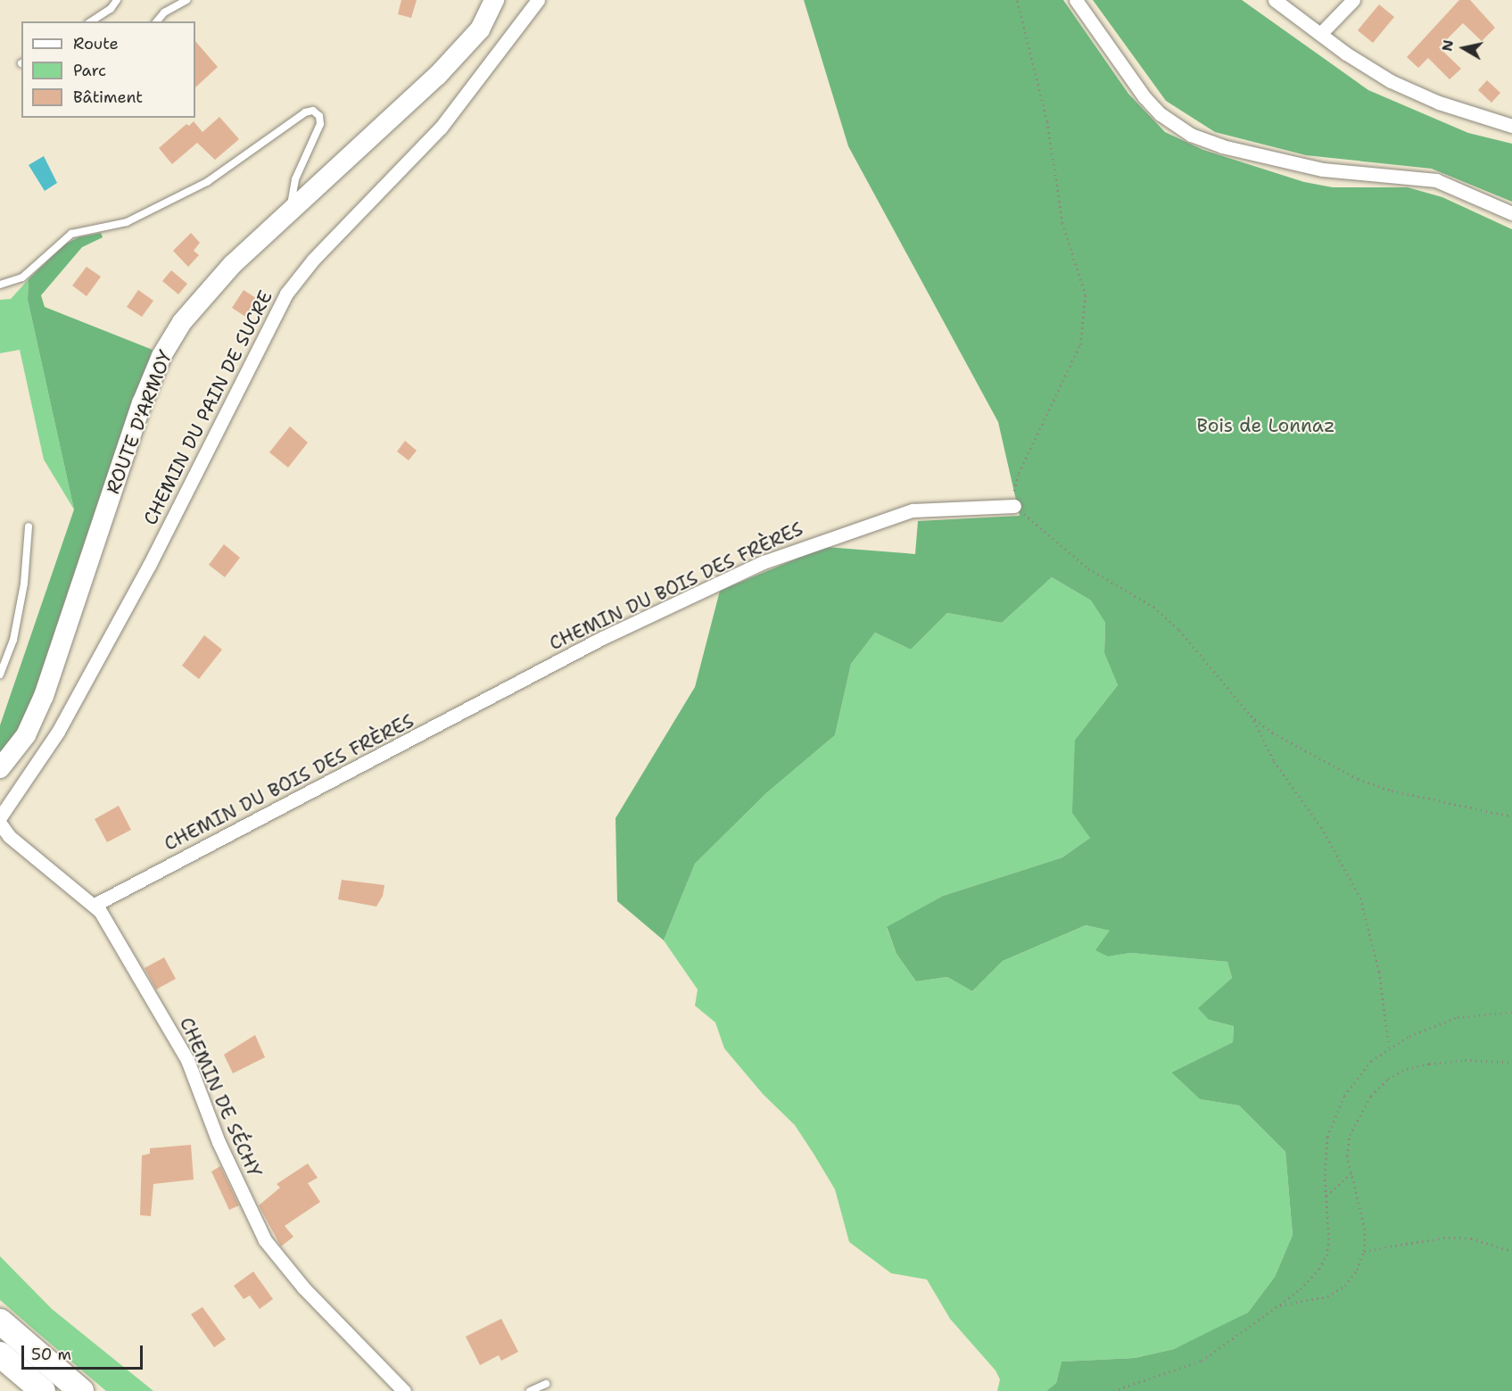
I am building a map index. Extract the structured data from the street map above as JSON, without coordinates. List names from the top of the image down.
{
  "streets": {
    "main road": ["ROUTE D'ARMOY"],
    "street": ["CHEMIN DU PAIN DE SUCRE", "CHEMIN DU BOIS DES FRÈRES", "CHEMIN DE SÉCHY"]
  },
  "crossings": [
    ["CHEMIN DU BOIS DES FRÈRES", "CHEMIN DE SÉCHY"]
  ],
  "parks": ["Bois de Lonnaz"],
  "legend": ["Route", "Parc", "Bâtiment"],
  "scale_bar": "50 m",
  "north": "left"
}
